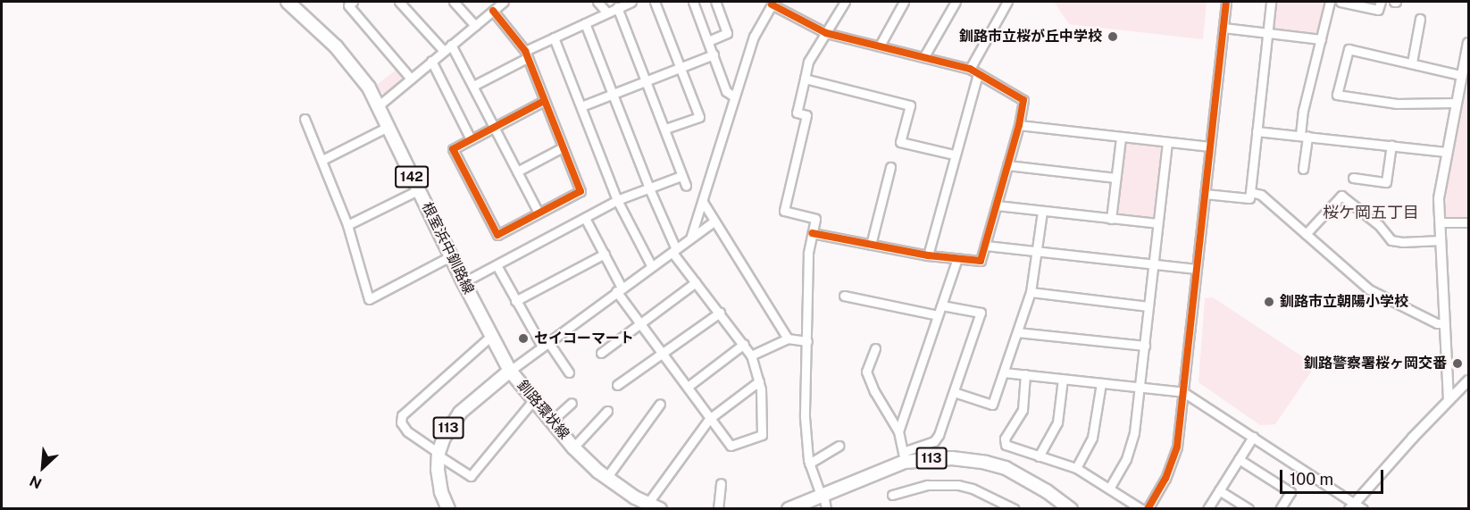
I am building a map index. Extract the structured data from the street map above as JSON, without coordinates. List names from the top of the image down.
{
  "streets": {
    "main road": [
      "142",
      "根室浜中釧路線",
      "釧路環状線",
      "113"
    ]
  },
  "crossings": [
    ["根室浜中釧路線", "釧路環状線"]
  ],
  "districts": ["桜ケ岡五丁目"],
  "places": [
    "釧路市立桜が丘中学校",
    "釧路市立朝陽小学校",
    "セイコーマート",
    "釧路警察署桜ヶ岡交番"
  ],
  "scale_bar": "100 m",
  "north": "bottom left"
}
